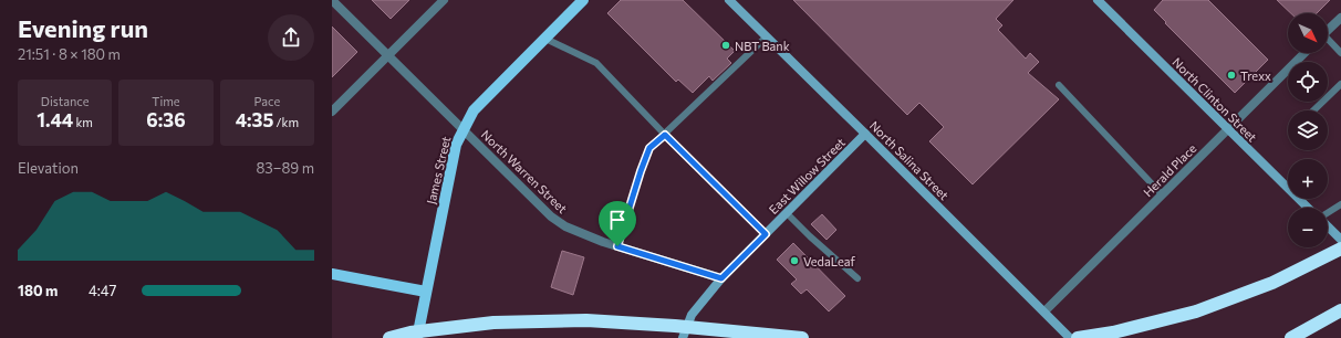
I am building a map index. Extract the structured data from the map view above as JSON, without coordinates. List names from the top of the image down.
{
  "streets": {
    "main road": ["James Street"],
    "street": [
      "North Clinton Street",
      "North Salina Street",
      "Herald Place",
      "North Warren Street",
      "East Willow Street"
    ]
  },
  "crossings": [
    ["North Clinton Street", "Herald Place"],
    ["North Salina Street", "Herald Place"],
    ["North Salina Street", "East Willow Street"],
    ["James Street", "North Warren Street"],
    ["North Warren Street", "East Willow Street"]
  ],
  "places": ["NBT Bank", "Trexx", "VedaLeaf"],
  "north": "bottom right",
  "page": {
    "heading": ["Evening run", "21:51 · 8 × 180 m"],
    "map_buttons": ["+", "−"],
    "stats": [
      ["Distance", "1.44 km"],
      ["Time", "6:36"],
      ["Pace", "4:35 /km"]
    ],
    "chart": ["Elevation", "83–89 m"],
    "list": [
      {
        "name": "180 m",
        "note": "4:47"
      }
    ]
  }
}
